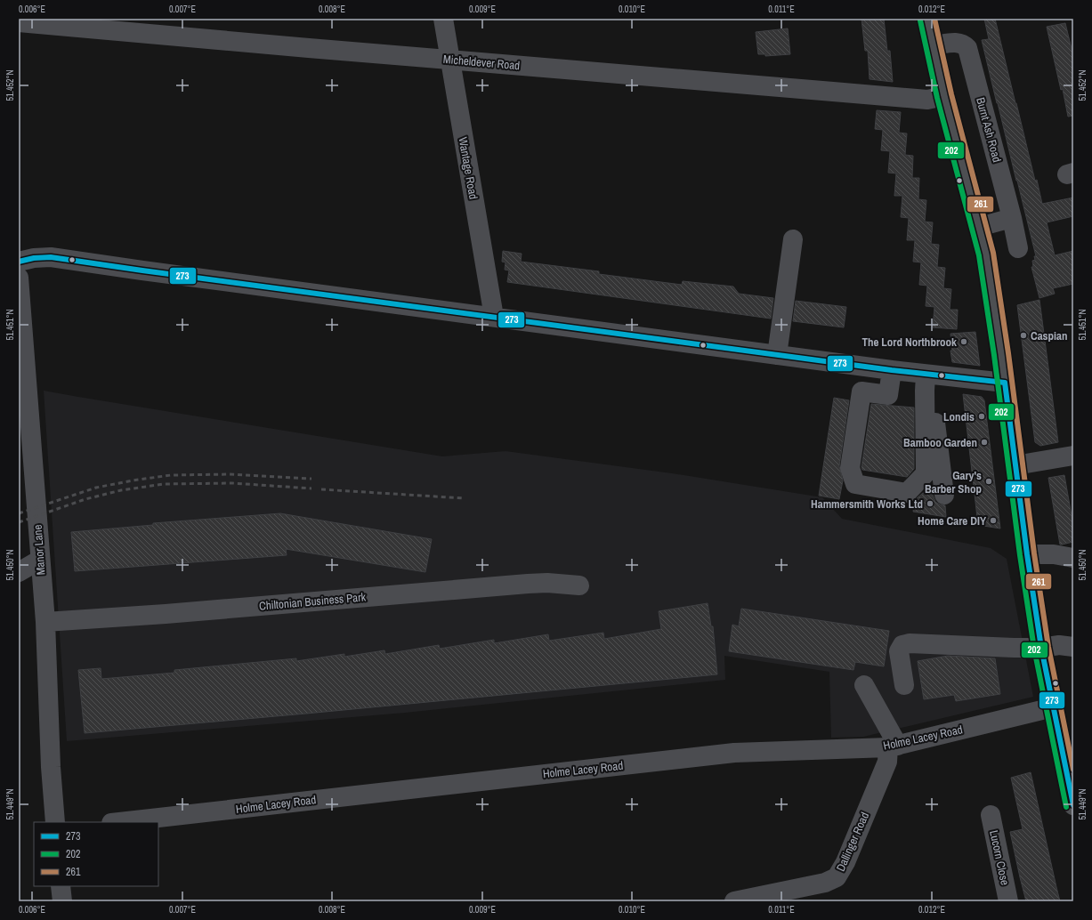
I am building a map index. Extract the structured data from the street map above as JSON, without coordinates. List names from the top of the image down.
{
  "streets": {
    "street": [
      "Micheldever Road",
      "Burnt Ash Road",
      "Wantage Road",
      "Manor Lane",
      "Chiltonian Business Park",
      "Holme Lacey Road",
      "Dallinger Road",
      "Lucorn Close"
    ]
  },
  "crossings": [
    ["Micheldever Road", "Wantage Road"],
    ["Manor Lane", "Chiltonian Business Park"],
    ["Holme Lacey Road", "Dallinger Road"]
  ],
  "places": [
    "Caspian",
    "The Lord Northbrook",
    "Londis",
    "Bamboo Garden",
    "Gary's Barber Shop",
    "Hammersmith Works Ltd",
    "Home Care DIY"
  ],
  "lines": ["transit line 261", "transit line 202", "transit line 273"],
  "legend": ["273", "202", "261"],
  "coordinates": [
    "0.006°E",
    "0.007°E",
    "0.008°E",
    "0.009°E",
    "0.010°E",
    "0.011°E",
    "0.012°E",
    "51.452°N",
    "51.451°N",
    "51.450°N",
    "51.449°N"
  ]
}
